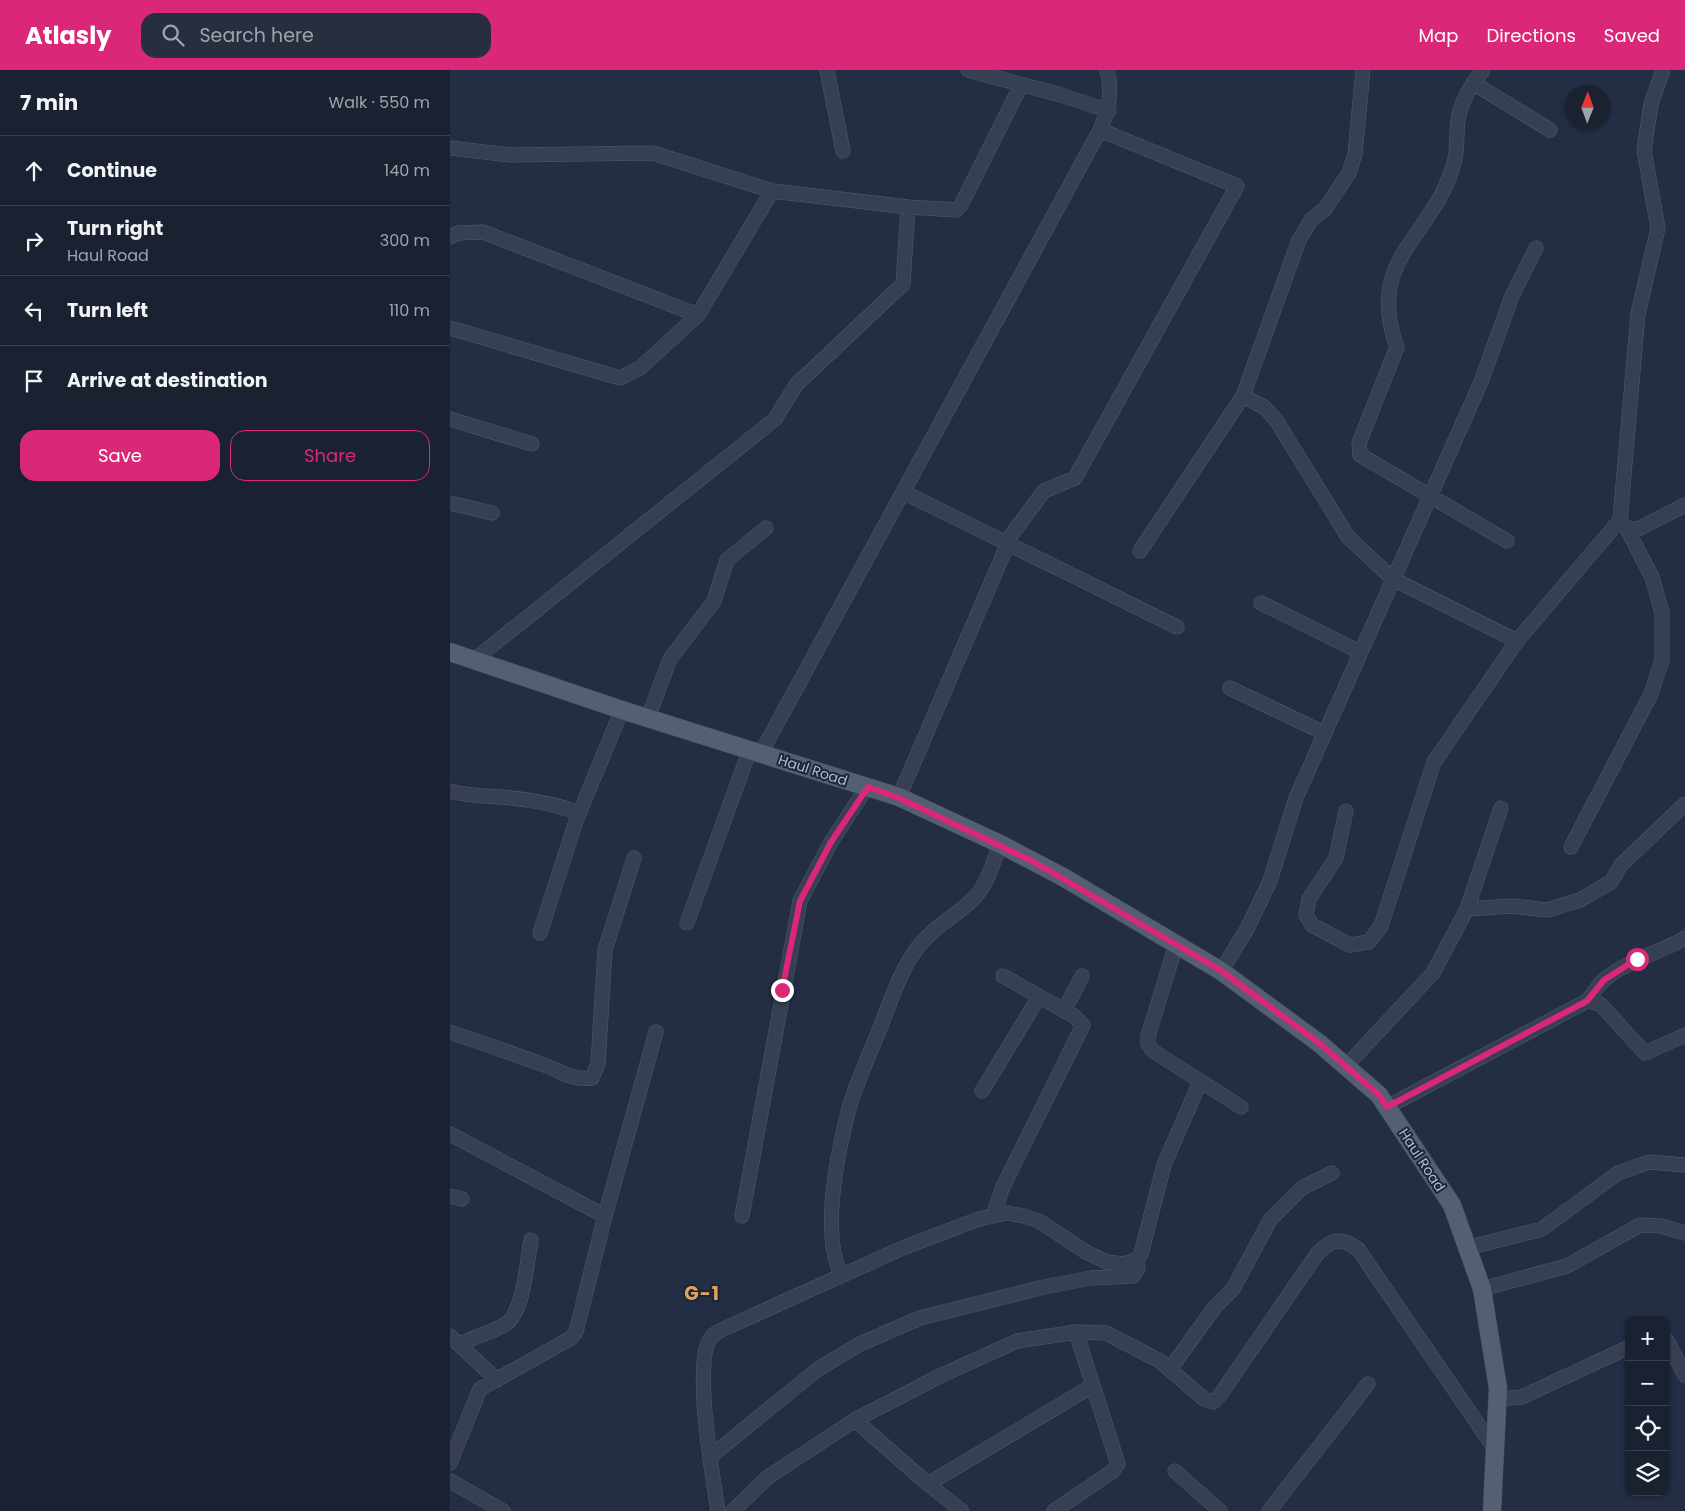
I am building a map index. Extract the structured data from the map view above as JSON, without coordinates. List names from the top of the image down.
{
  "streets": {
    "main road": ["Haul Road"]
  },
  "districts": ["G-1"],
  "north": "top",
  "page": {
    "header": "Atlasly",
    "search": "Search here",
    "nav": ["Map", "Directions", "Saved"],
    "heading": ["7 min", "Walk · 550 m"],
    "list": [
      ["Continue", "140 m"],
      ["Turn right", "Haul Road", "300 m"],
      ["Turn left", "110 m"],
      "Arrive at destination"
    ],
    "buttons": ["Save", "Share"],
    "map_buttons": ["+", "−"]
  }
}
